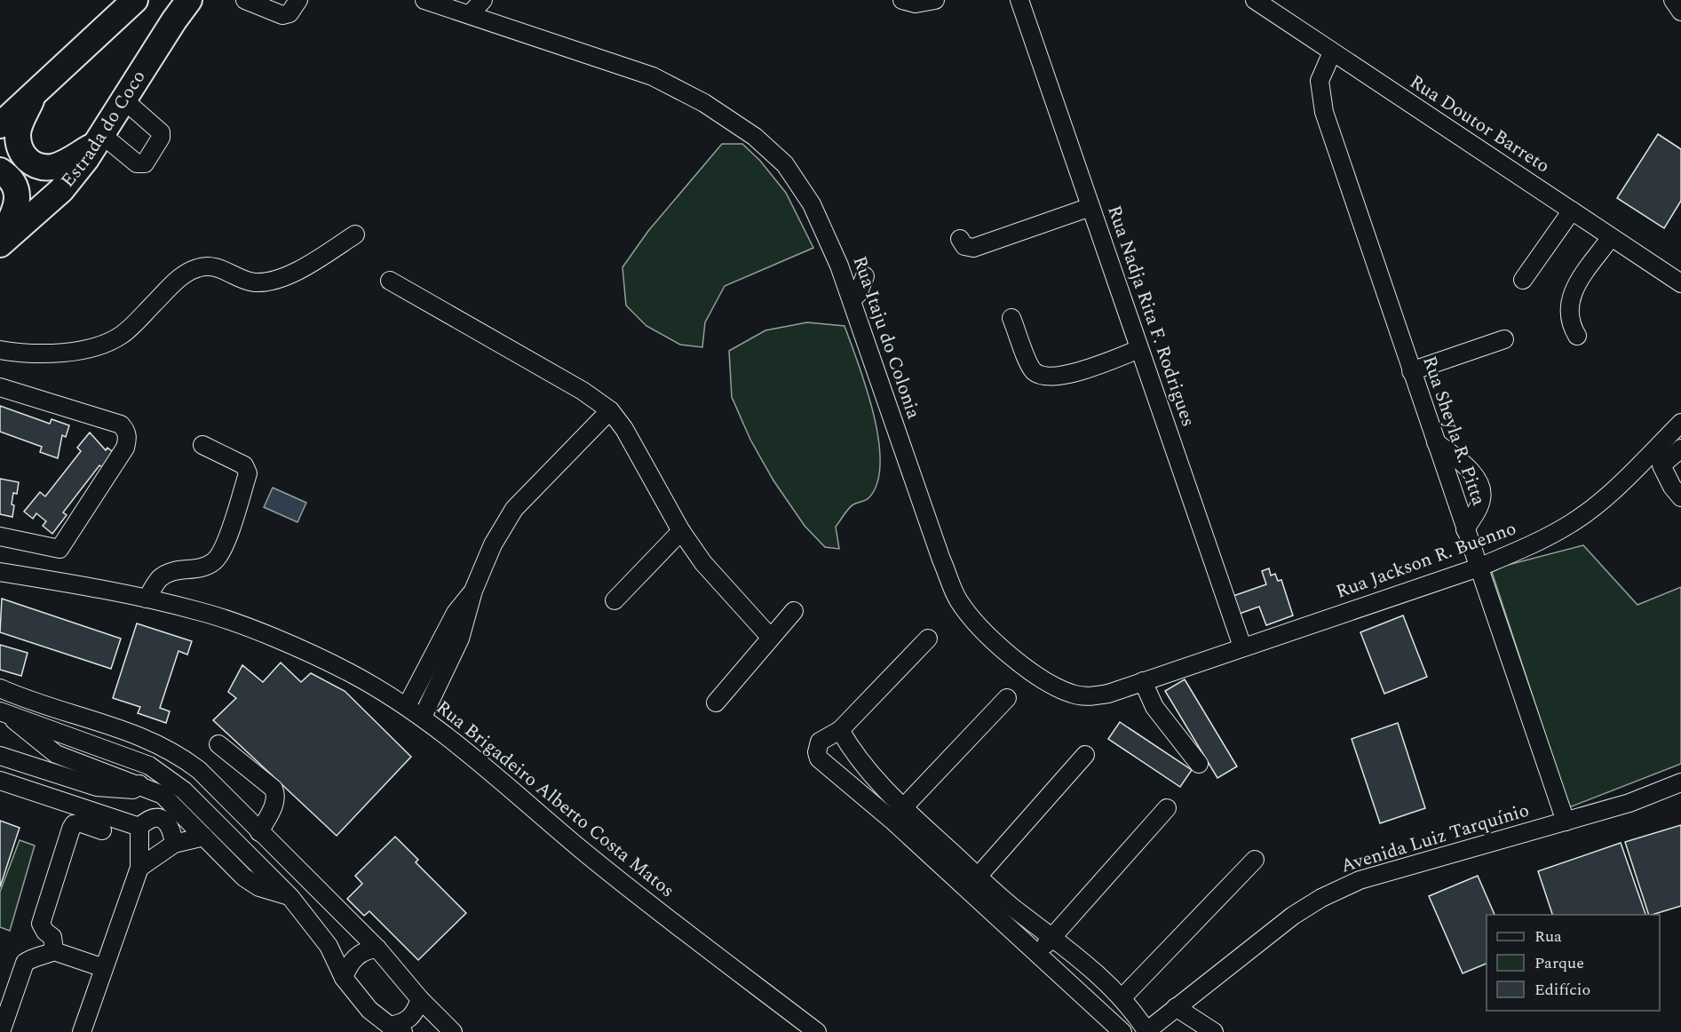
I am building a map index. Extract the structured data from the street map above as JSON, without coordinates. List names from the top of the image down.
{
  "streets": {
    "highway": ["Estrada do Coco"],
    "street": [
      "Rua Doutor Barreto",
      "Rua Nadja Rita F. Rodrigues",
      "Rua Itaju do Colonia",
      "Rua Sheyla R. Pitta",
      "Rua Jackson R. Buenno",
      "Rua Brigadeiro Alberto Costa Matos",
      "Avenida Luiz Tarquínio"
    ]
  },
  "crossings": [
    ["Rua Doutor Barreto", "Rua Sheyla R. Pitta"],
    ["Rua Nadja Rita F. Rodrigues", "Rua Itaju do Colonia"],
    ["Rua Nadja Rita F. Rodrigues", "Rua Jackson R. Buenno"],
    ["Rua Itaju do Colonia", "Rua Jackson R. Buenno"],
    ["Rua Sheyla R. Pitta", "Rua Jackson R. Buenno"],
    ["Rua Sheyla R. Pitta", "Avenida Luiz Tarquínio"]
  ],
  "legend": ["Rua", "Parque", "Edifício"]
}
